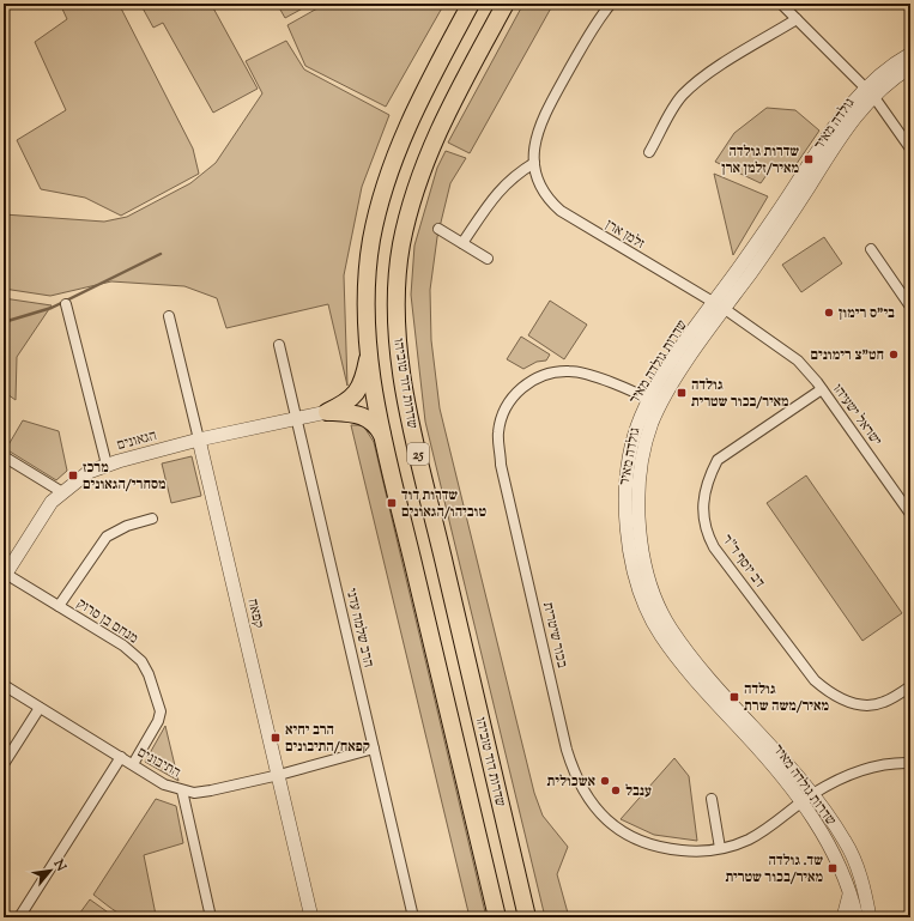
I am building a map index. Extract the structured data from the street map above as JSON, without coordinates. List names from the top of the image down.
{
  "streets": {
    "highway": ["שדרות דוד טוביהו", "25"],
    "street": [
      "גולדה מאיר",
      "זלמן ארן",
      "שדרות גולדה מאיר",
      "ישראל ישעיהו",
      "הגאונים",
      "דב יוסף ד\"ר",
      "קפאח",
      "מנחם בן סרוק",
      "הרב שלמה עדני",
      "בכור שיטרית",
      "התיבונים"
    ]
  },
  "crossings": [
    ["גולדה מאיר", "שדרות גולדה מאיר"],
    ["גולדה מאיר", "בכור שיטרית"],
    ["זלמן ארן", "שדרות גולדה מאיר"],
    ["זלמן ארן", "ישראל ישעיהו"],
    ["שדרות גולדה מאיר", "ישראל ישעיהו"],
    ["שדרות גולדה מאיר", "בכור שיטרית"],
    ["ישראל ישעיהו", "דב יוסף ד\"ר"],
    ["הגאונים", "קפאח"],
    ["הגאונים", "מנחם בן סרוק"],
    ["הגאונים", "הרב שלמה עדני"],
    ["קפאח", "התיבונים"],
    ["מנחם בן סרוק", "התיבונים"],
    ["הרב שלמה עדני", "התיבונים"]
  ],
  "places": {
    "transit": [
      "שדרות גולדה מאיר/זלמן ארן",
      "גולדה מאיר/בכור שטרית",
      "מרכז מסחרי/הגאונים",
      "שדרות דוד טוביהו/הגאונים",
      "גולדה מאיר/משה שרת",
      "הרב יחיא קפאח/התיבונים",
      "שד. גולדה מאיר/בכור שטרית"
    ],
    "other": [
      "בי\"ס רימון",
      "חט\"צ רימונים",
      "אשכולית",
      "ענבל"
    ]
  },
  "north": "top right"
}
